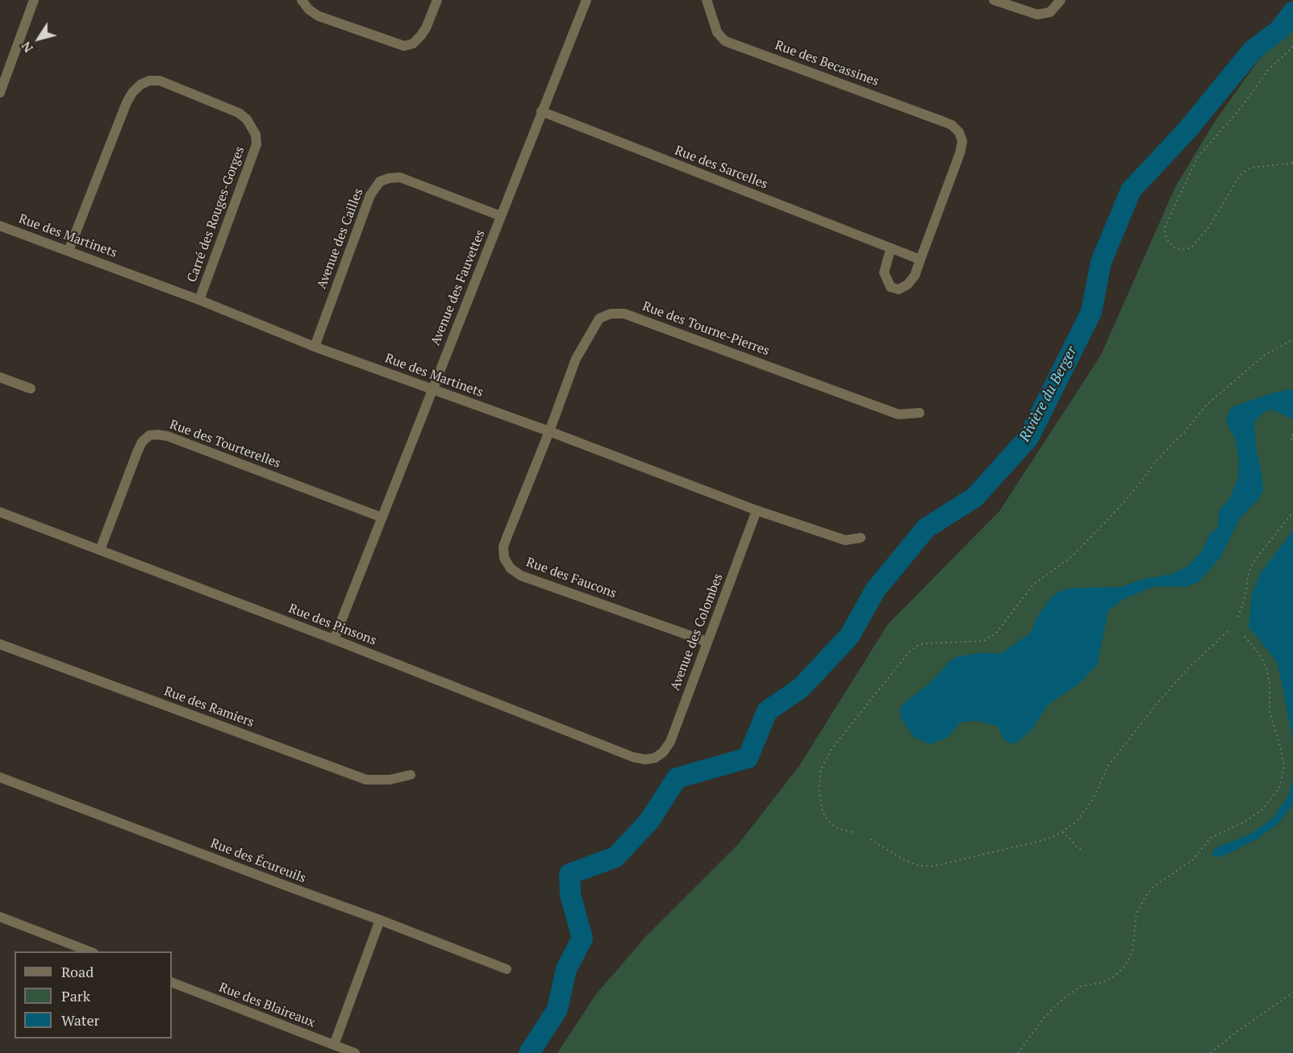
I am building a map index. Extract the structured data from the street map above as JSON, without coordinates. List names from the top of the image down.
{
  "streets": {
    "street": [
      "Rue des Becassines",
      "Rue des Sarcelles",
      "Carré des Rouges-Gorges",
      "Rue des Martinets",
      "Avenue des Cailles",
      "Avenue des Fauvettes",
      "Rue des Tourne-Pierres",
      "Rue des Tourterelles",
      "Rue des Faucons",
      "Rue des Pinsons",
      "Avenue des Colombes",
      "Rue des Ramiers",
      "Rue des Écureuils",
      "Rue des Blaireaux"
    ]
  },
  "crossings": [
    ["Rue des Becassines", "Rue des Sarcelles"],
    ["Rue des Sarcelles", "Avenue des Fauvettes"],
    ["Carré des Rouges-Gorges", "Rue des Martinets"],
    ["Rue des Martinets", "Avenue des Cailles"],
    ["Rue des Martinets", "Avenue des Fauvettes"],
    ["Rue des Martinets", "Rue des Tourne-Pierres"],
    ["Rue des Martinets", "Rue des Faucons"],
    ["Rue des Martinets", "Avenue des Colombes"],
    ["Avenue des Cailles", "Avenue des Fauvettes"],
    ["Avenue des Fauvettes", "Rue des Tourterelles"],
    ["Avenue des Fauvettes", "Rue des Pinsons"],
    ["Rue des Tourne-Pierres", "Rue des Faucons"],
    ["Rue des Tourterelles", "Rue des Pinsons"],
    ["Rue des Faucons", "Avenue des Colombes"],
    ["Rue des Pinsons", "Avenue des Colombes"]
  ],
  "water": ["Rivière du Berger"],
  "legend": ["Road", "Park", "Water"],
  "north": "bottom left"
}
